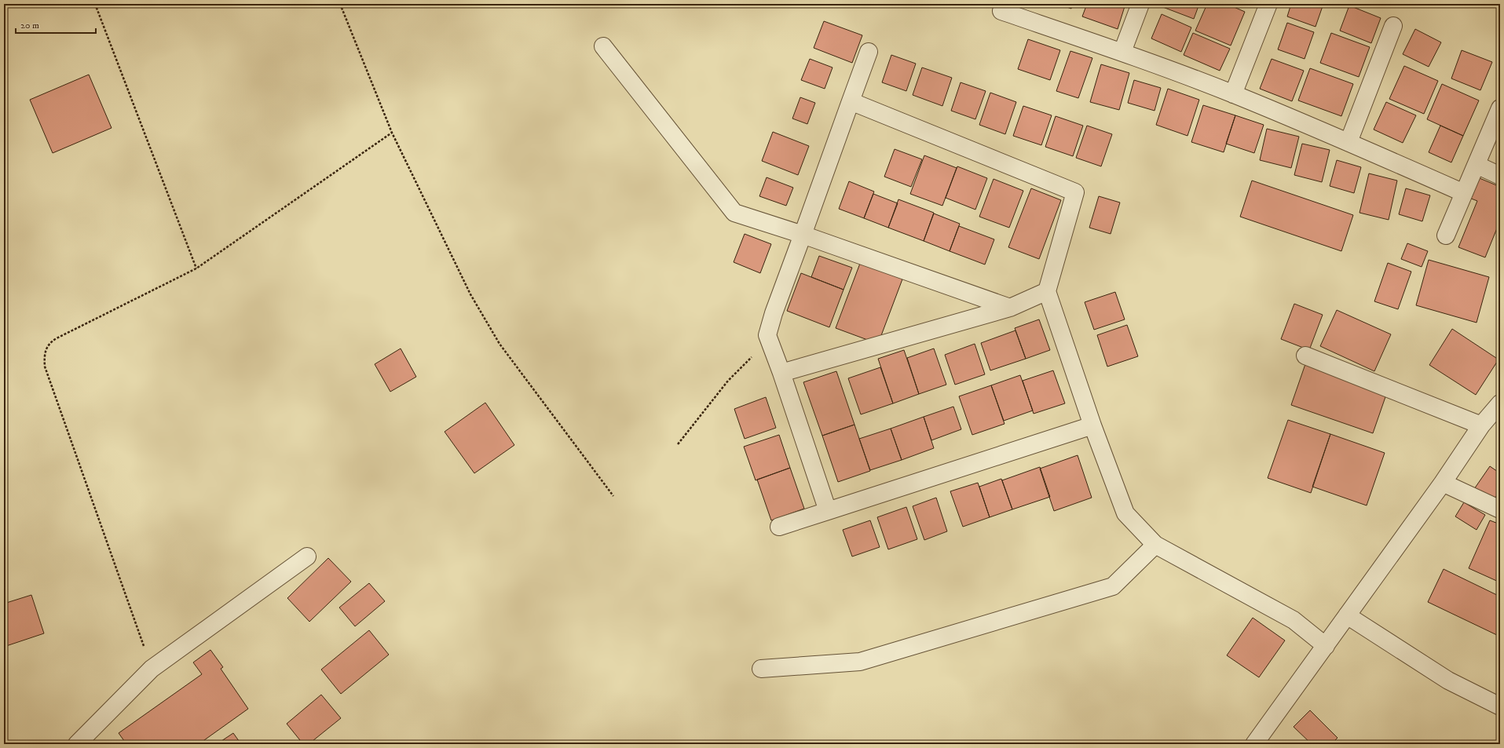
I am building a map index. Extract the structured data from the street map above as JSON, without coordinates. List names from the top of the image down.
{
  "scale_bar": "20 m"
}
